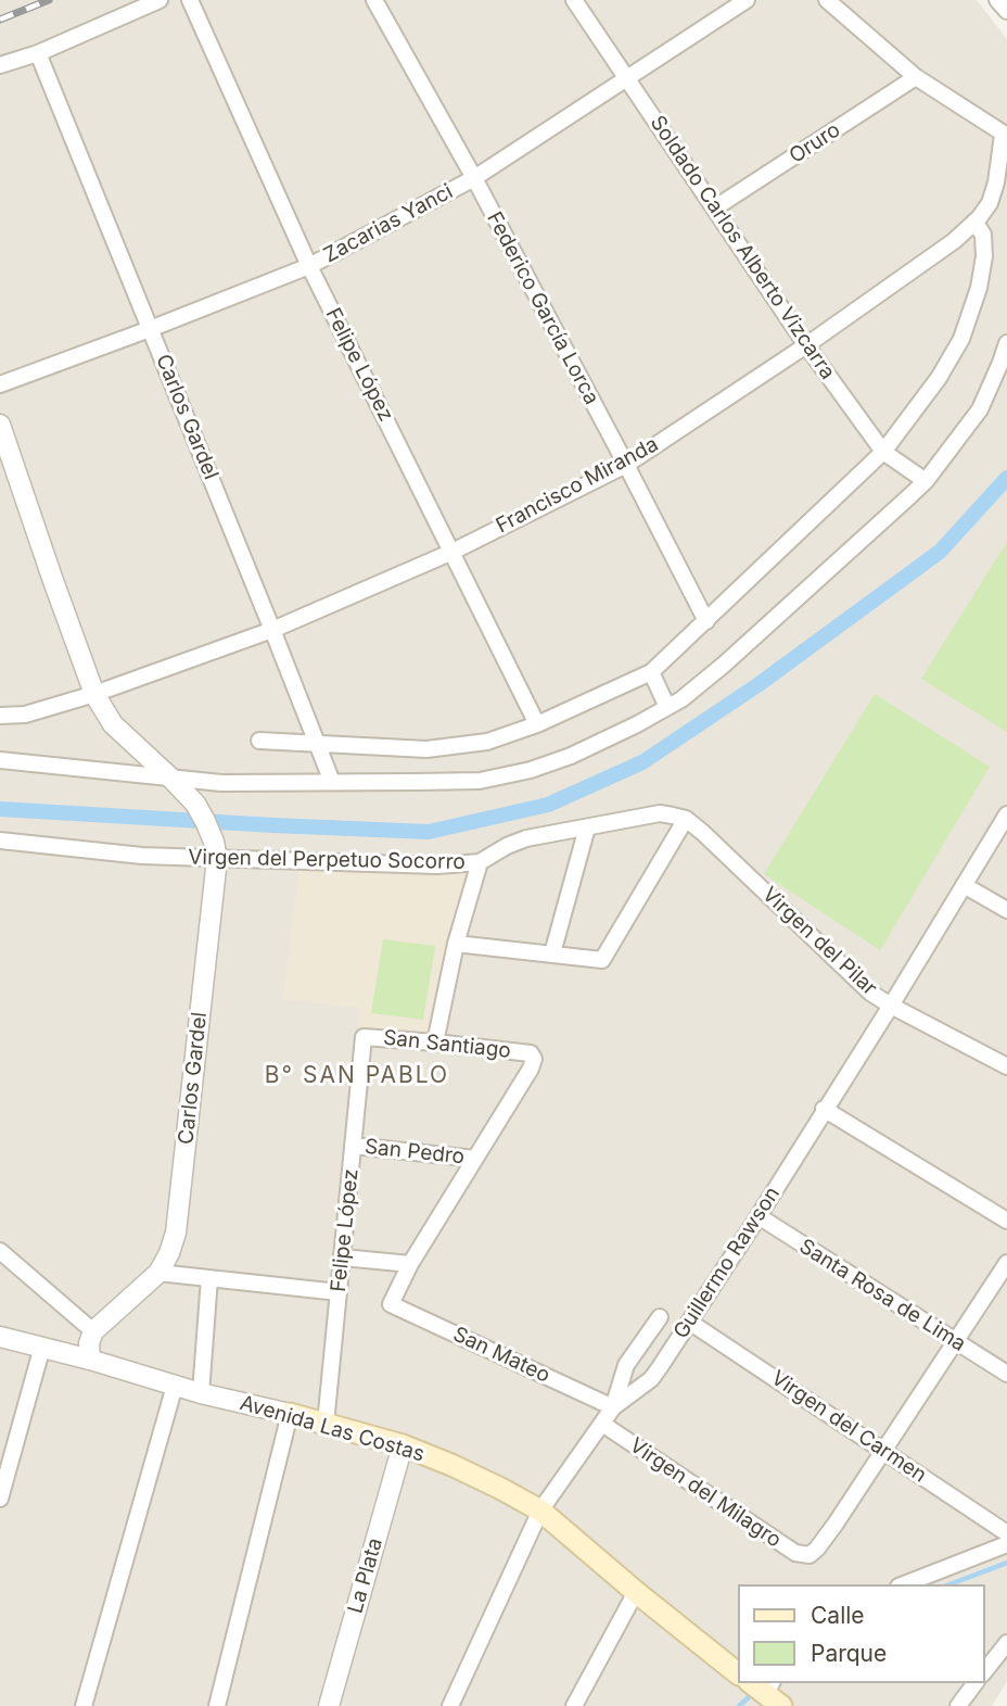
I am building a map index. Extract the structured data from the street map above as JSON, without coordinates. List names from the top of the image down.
{
  "streets": {
    "main road": ["Avenida Las Costas"],
    "street": [
      "Oruro",
      "Zacarias Yanci",
      "Soldado Carlos Alberto Vizcarra",
      "Federico García Lorca",
      "Felipe López",
      "Carlos Gardel",
      "Francisco Miranda",
      "Virgen del Perpetuo Socorro",
      "Virgen del Pilar",
      "San Santiago",
      "San Pedro",
      "Guillermo Rawson",
      "Santa Rosa de Lima",
      "San Mateo",
      "Virgen del Carmen",
      "Virgen del Milagro",
      "La Plata"
    ]
  },
  "crossings": [
    ["Oruro", "Soldado Carlos Alberto Vizcarra"],
    ["Zacarias Yanci", "Soldado Carlos Alberto Vizcarra"],
    ["Zacarias Yanci", "Federico García Lorca"],
    ["Zacarias Yanci", "Felipe López"],
    ["Zacarias Yanci", "Carlos Gardel"],
    ["Soldado Carlos Alberto Vizcarra", "Francisco Miranda"],
    ["Federico García Lorca", "Francisco Miranda"],
    ["Felipe López", "Francisco Miranda"],
    ["Felipe López", "San Santiago"],
    ["Felipe López", "San Pedro"],
    ["Felipe López", "Avenida Las Costas"],
    ["Carlos Gardel", "Francisco Miranda"],
    ["Carlos Gardel", "Virgen del Perpetuo Socorro"],
    ["Virgen del Perpetuo Socorro", "Virgen del Pilar"],
    ["Virgen del Pilar", "Guillermo Rawson"],
    ["San Santiago", "San Pedro"],
    ["Guillermo Rawson", "Santa Rosa de Lima"],
    ["Guillermo Rawson", "San Mateo"],
    ["Guillermo Rawson", "Virgen del Carmen"],
    ["Guillermo Rawson", "Avenida Las Costas"],
    ["Guillermo Rawson", "Virgen del Milagro"],
    ["Virgen del Carmen", "Virgen del Milagro"],
    ["Avenida Las Costas", "La Plata"]
  ],
  "districts": ["B° SAN PABLO"],
  "legend": ["Calle", "Parque"]
}
